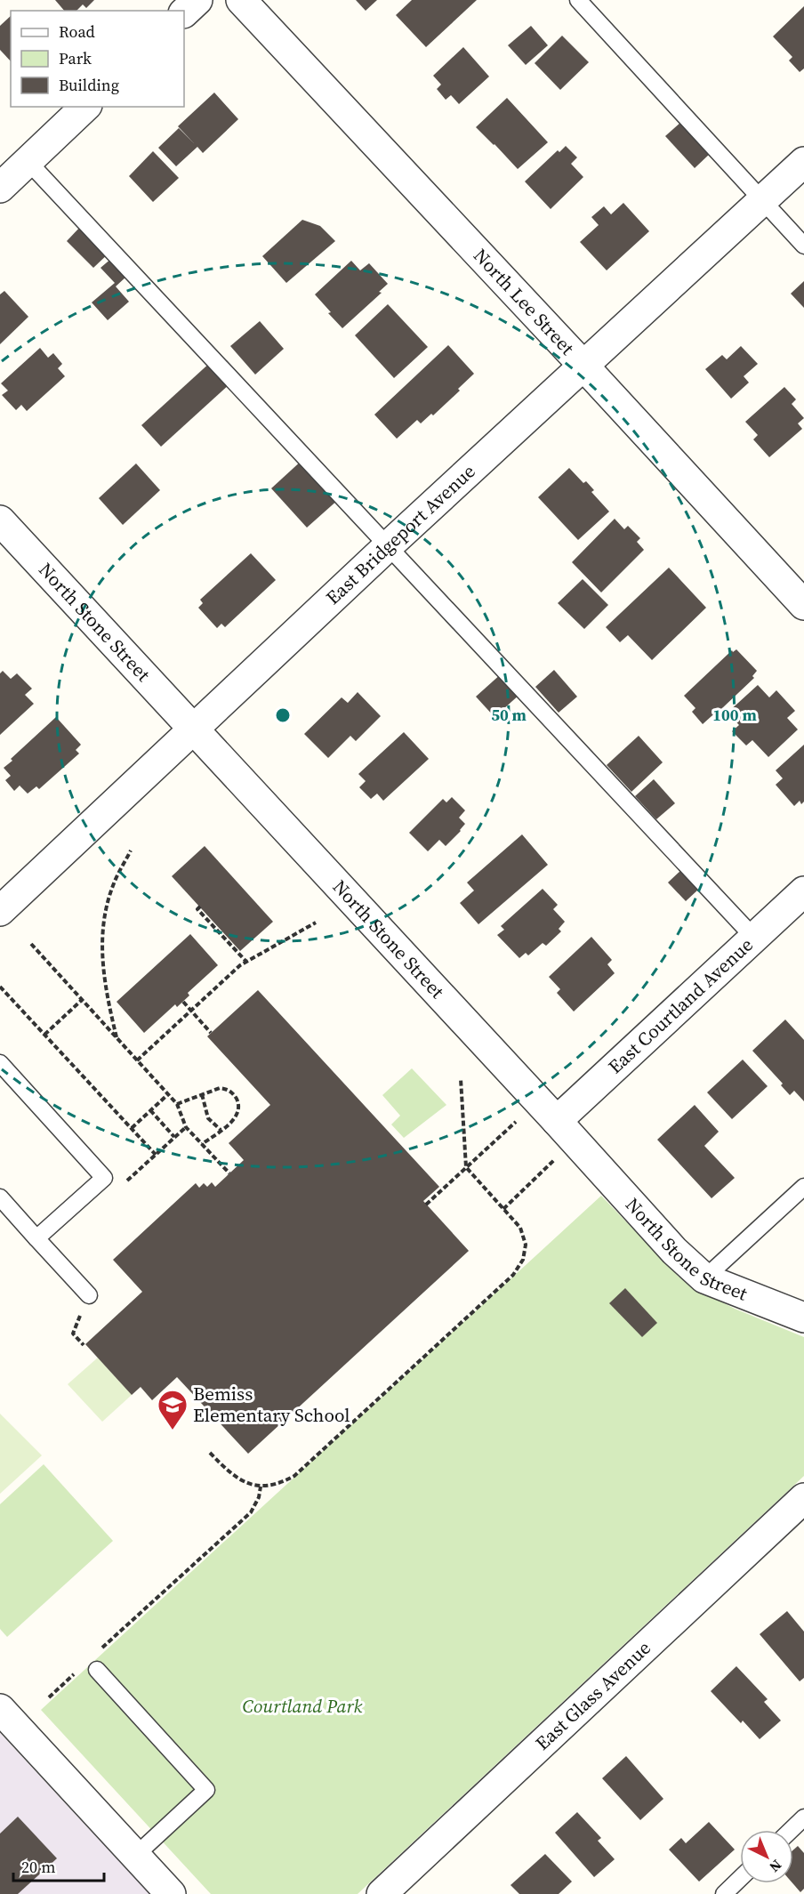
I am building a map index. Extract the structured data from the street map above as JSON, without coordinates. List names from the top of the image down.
{
  "streets": {
    "street": [
      "North Lee Street",
      "East Bridgeport Avenue",
      "North Stone Street",
      "East Courtland Avenue",
      "East Glass Avenue"
    ]
  },
  "crossings": [
    ["North Lee Street", "East Bridgeport Avenue"],
    ["East Bridgeport Avenue", "North Stone Street"],
    ["North Stone Street", "East Courtland Avenue"]
  ],
  "parks": ["Courtland Park"],
  "places": {
    "school or university": ["Bemiss Elementary School"]
  },
  "legend": ["Road", "Park", "Building"],
  "scale_bar": "20 m",
  "north": "bottom right",
  "rings": ["50 m", "100 m"]
}
